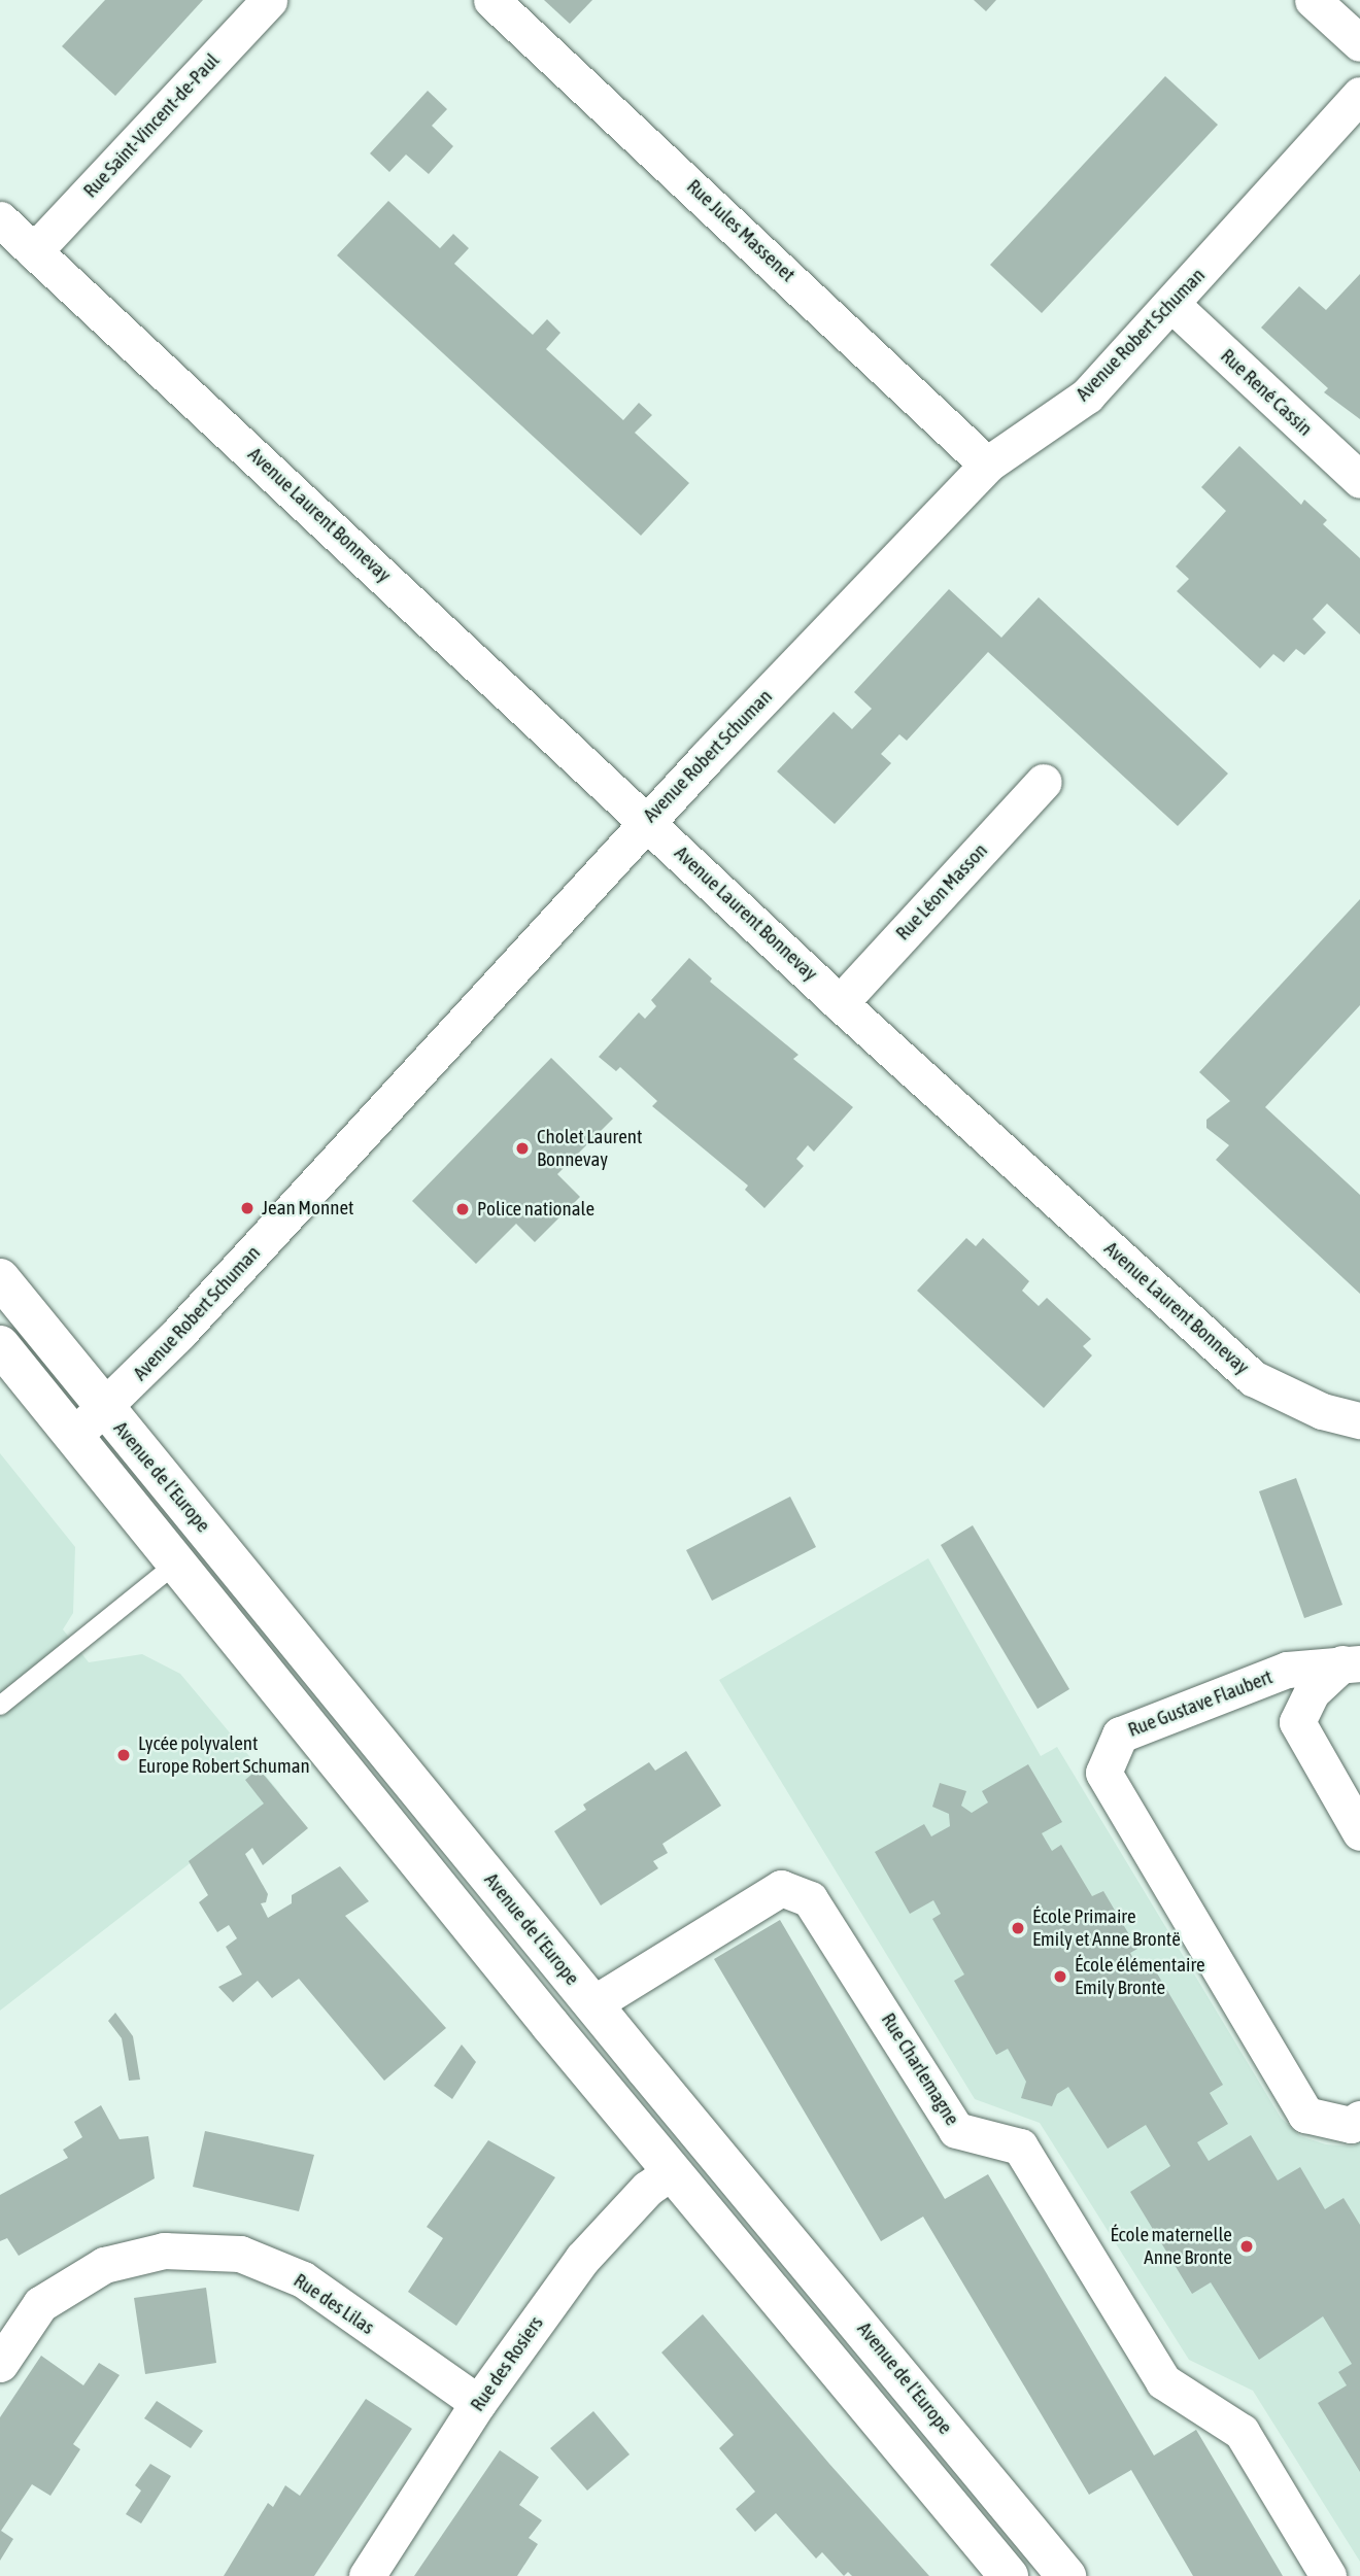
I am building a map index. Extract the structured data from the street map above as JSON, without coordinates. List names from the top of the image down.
{
  "streets": {
    "main road": ["Avenue de l’Europe"],
    "street": [
      "Rue Saint-Vincent-de-Paul",
      "Rue Jules Massenet",
      "Avenue Robert Schuman",
      "Rue René Cassin",
      "Avenue Laurent Bonnevay",
      "Rue Léon Masson",
      "Rue Gustave Flaubert",
      "Rue Charlemagne",
      "Rue des Lilas",
      "Rue des Rosiers"
    ]
  },
  "crossings": [
    ["Rue Saint-Vincent-de-Paul", "Avenue Laurent Bonnevay"],
    ["Rue Jules Massenet", "Avenue Robert Schuman"],
    ["Avenue Robert Schuman", "Rue René Cassin"],
    ["Avenue Robert Schuman", "Avenue Laurent Bonnevay"],
    ["Avenue Robert Schuman", "Avenue de l’Europe"],
    ["Avenue Laurent Bonnevay", "Rue Léon Masson"],
    ["Avenue de l’Europe", "Rue Charlemagne"],
    ["Rue des Lilas", "Rue des Rosiers"]
  ],
  "places": [
    "Cholet Laurent Bonnevay",
    "Jean Monnet",
    "Police nationale",
    "Lycée polyvalent Europe Robert Schuman",
    "École Primaire Emily et Anne Brontë",
    "École élémentaire Emily Bronte",
    "École maternelle Anne Bronte"
  ]
}
